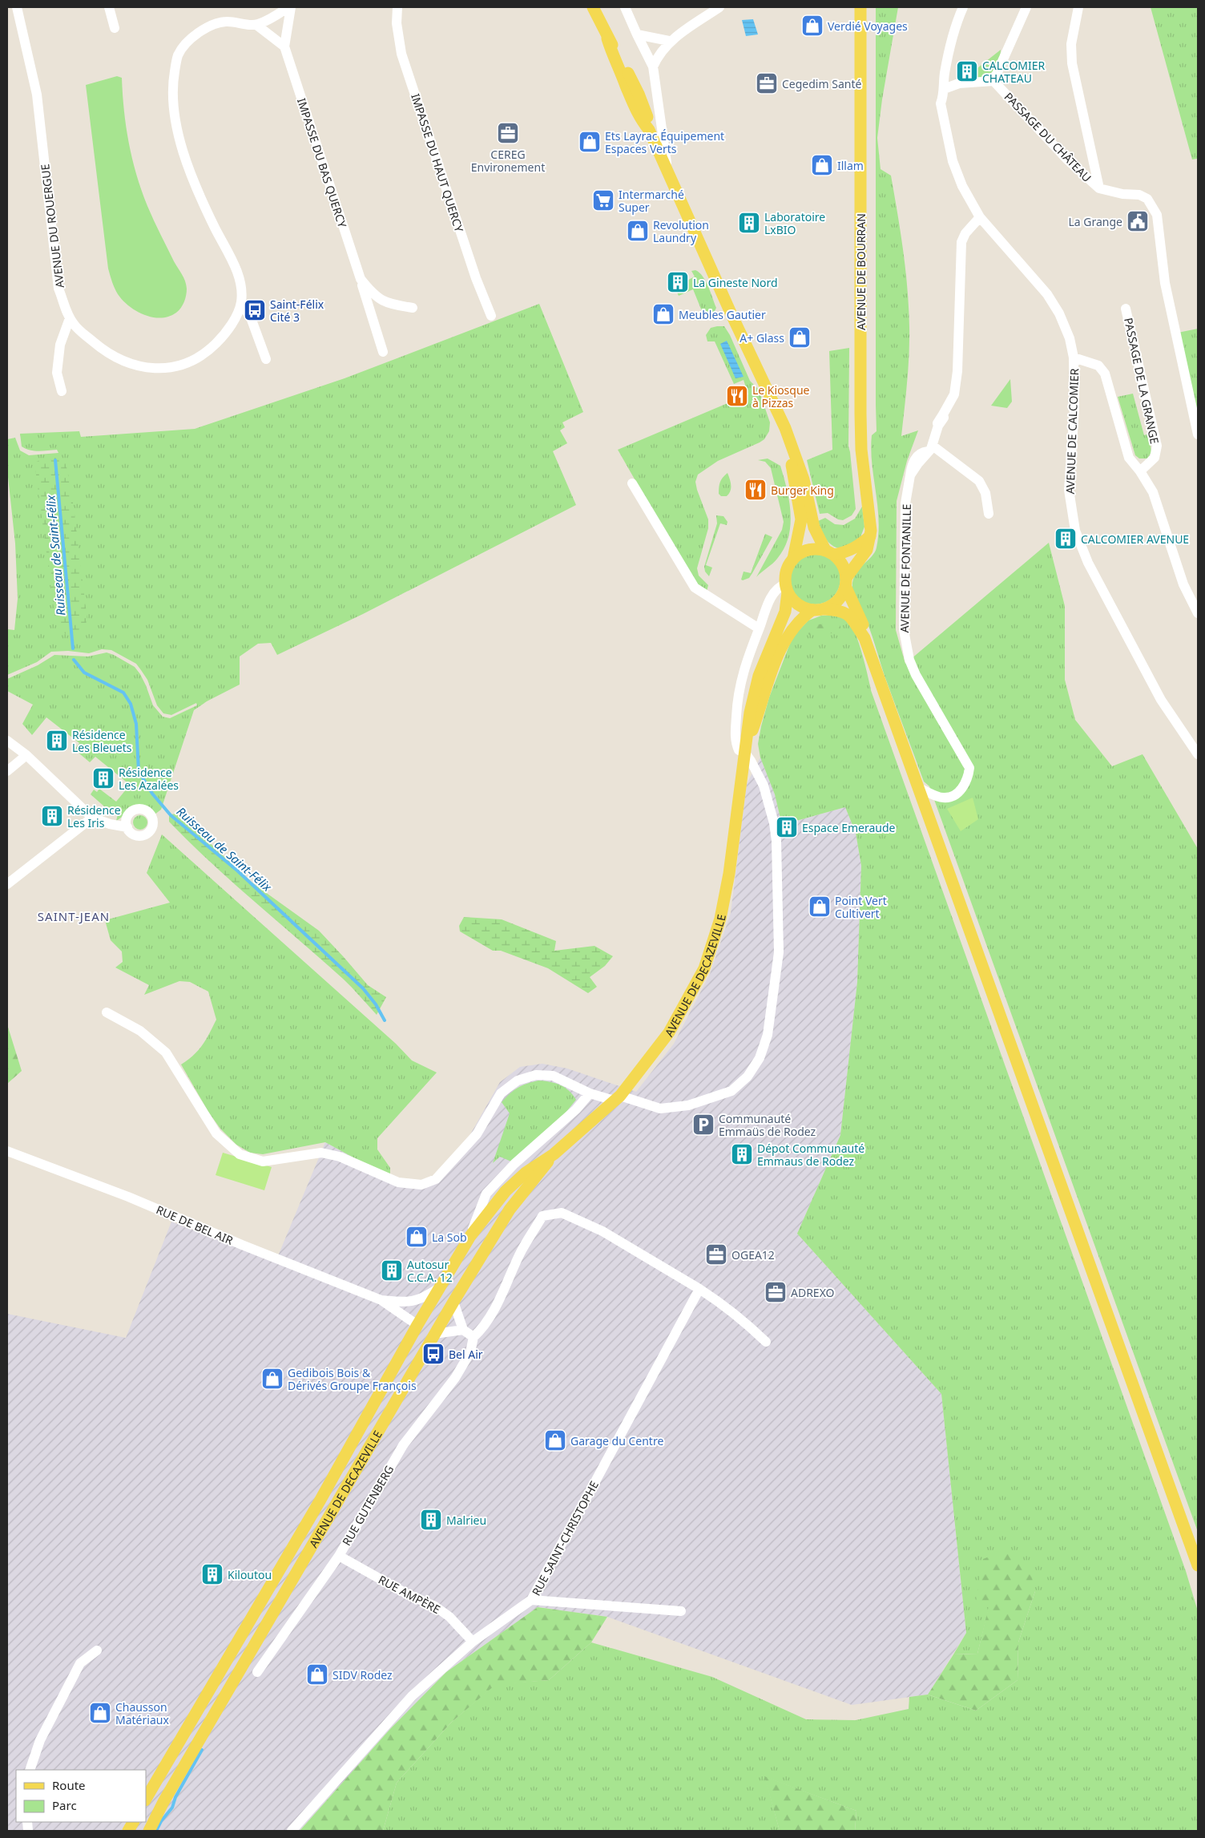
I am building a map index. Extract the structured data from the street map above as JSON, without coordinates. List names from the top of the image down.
{
  "streets": {
    "main road": ["AVENUE DE BOURRAN", "AVENUE DE DECAZEVILLE"],
    "street": [
      "PASSAGE DU CHÂTEAU",
      "IMPASSE DU BAS QUERCY",
      "IMPASSE DU HAUT QUERCY",
      "AVENUE DU ROUERGUE",
      "PASSAGE DE LA GRANGE",
      "AVENUE DE CALCOMIER",
      "AVENUE DE FONTANILLE",
      "RUE DE BEL AIR",
      "RUE GUTENBERG",
      "RUE SAINT-CHRISTOPHE",
      "RUE AMPÈRE"
    ]
  },
  "crossings": [
    ["AVENUE DE BOURRAN", "AVENUE DE DECAZEVILLE"],
    ["AVENUE DE DECAZEVILLE", "RUE DE BEL AIR"],
    ["RUE GUTENBERG", "RUE SAINT-CHRISTOPHE"],
    ["RUE GUTENBERG", "RUE AMPÈRE"],
    ["RUE SAINT-CHRISTOPHE", "RUE AMPÈRE"]
  ],
  "districts": ["SAINT-JEAN"],
  "water": ["Ruisseau de Saint-Félix"],
  "places": {
    "shop": [
      "Verdié Voyages",
      "Ets Layrac Équipement Espaces Verts",
      "Illam",
      "Revolution Laundry",
      "Meubles Gautier",
      "A+ Glass",
      "Point Vert Cultivert",
      "La Sob",
      "Gedibois Bois & Dérivés Groupe François",
      "Garage du Centre",
      "SIDV Rodez",
      "Chausson Matériaux"
    ],
    "building": [
      "CALCOMIER CHATEAU",
      "Laboratoire LxBIO",
      "La Gineste Nord",
      "CALCOMIER AVENUE",
      "Résidence Les Bleuets",
      "Résidence Les Azalées",
      "Résidence Les Iris",
      "Espace Emeraude",
      "Dépot Communauté Emmaus de Rodez",
      "Autosur C.C.A. 12",
      "Malrieu",
      "Kiloutou"
    ],
    "office": [
      "Cegedim Santé",
      "CEREG Environement",
      "OGEA12",
      "ADREXO"
    ],
    "supermarket": ["Intermarché Super"],
    "public building": ["La Grange"],
    "bus stop": ["Saint-Félix Cité 3", "Bel Air"],
    "restaurant": ["Le Kiosque à Pizzas", "Burger King"],
    "parking": ["Communauté Emmaüs de Rodez"]
  },
  "legend": ["Route", "Parc"]
}
